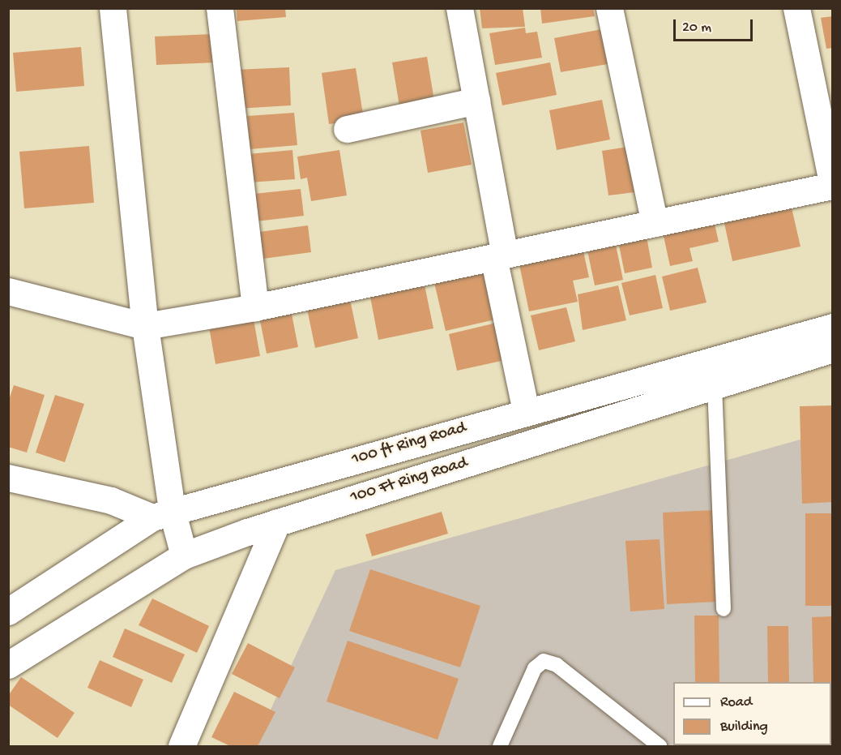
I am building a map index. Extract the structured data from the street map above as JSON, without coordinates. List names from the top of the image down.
{
  "streets": {
    "street": ["100 ft Ring Road", "100 Ft Ring Road"]
  },
  "legend": ["Road", "Building"],
  "scale_bar": "20 m"
}
